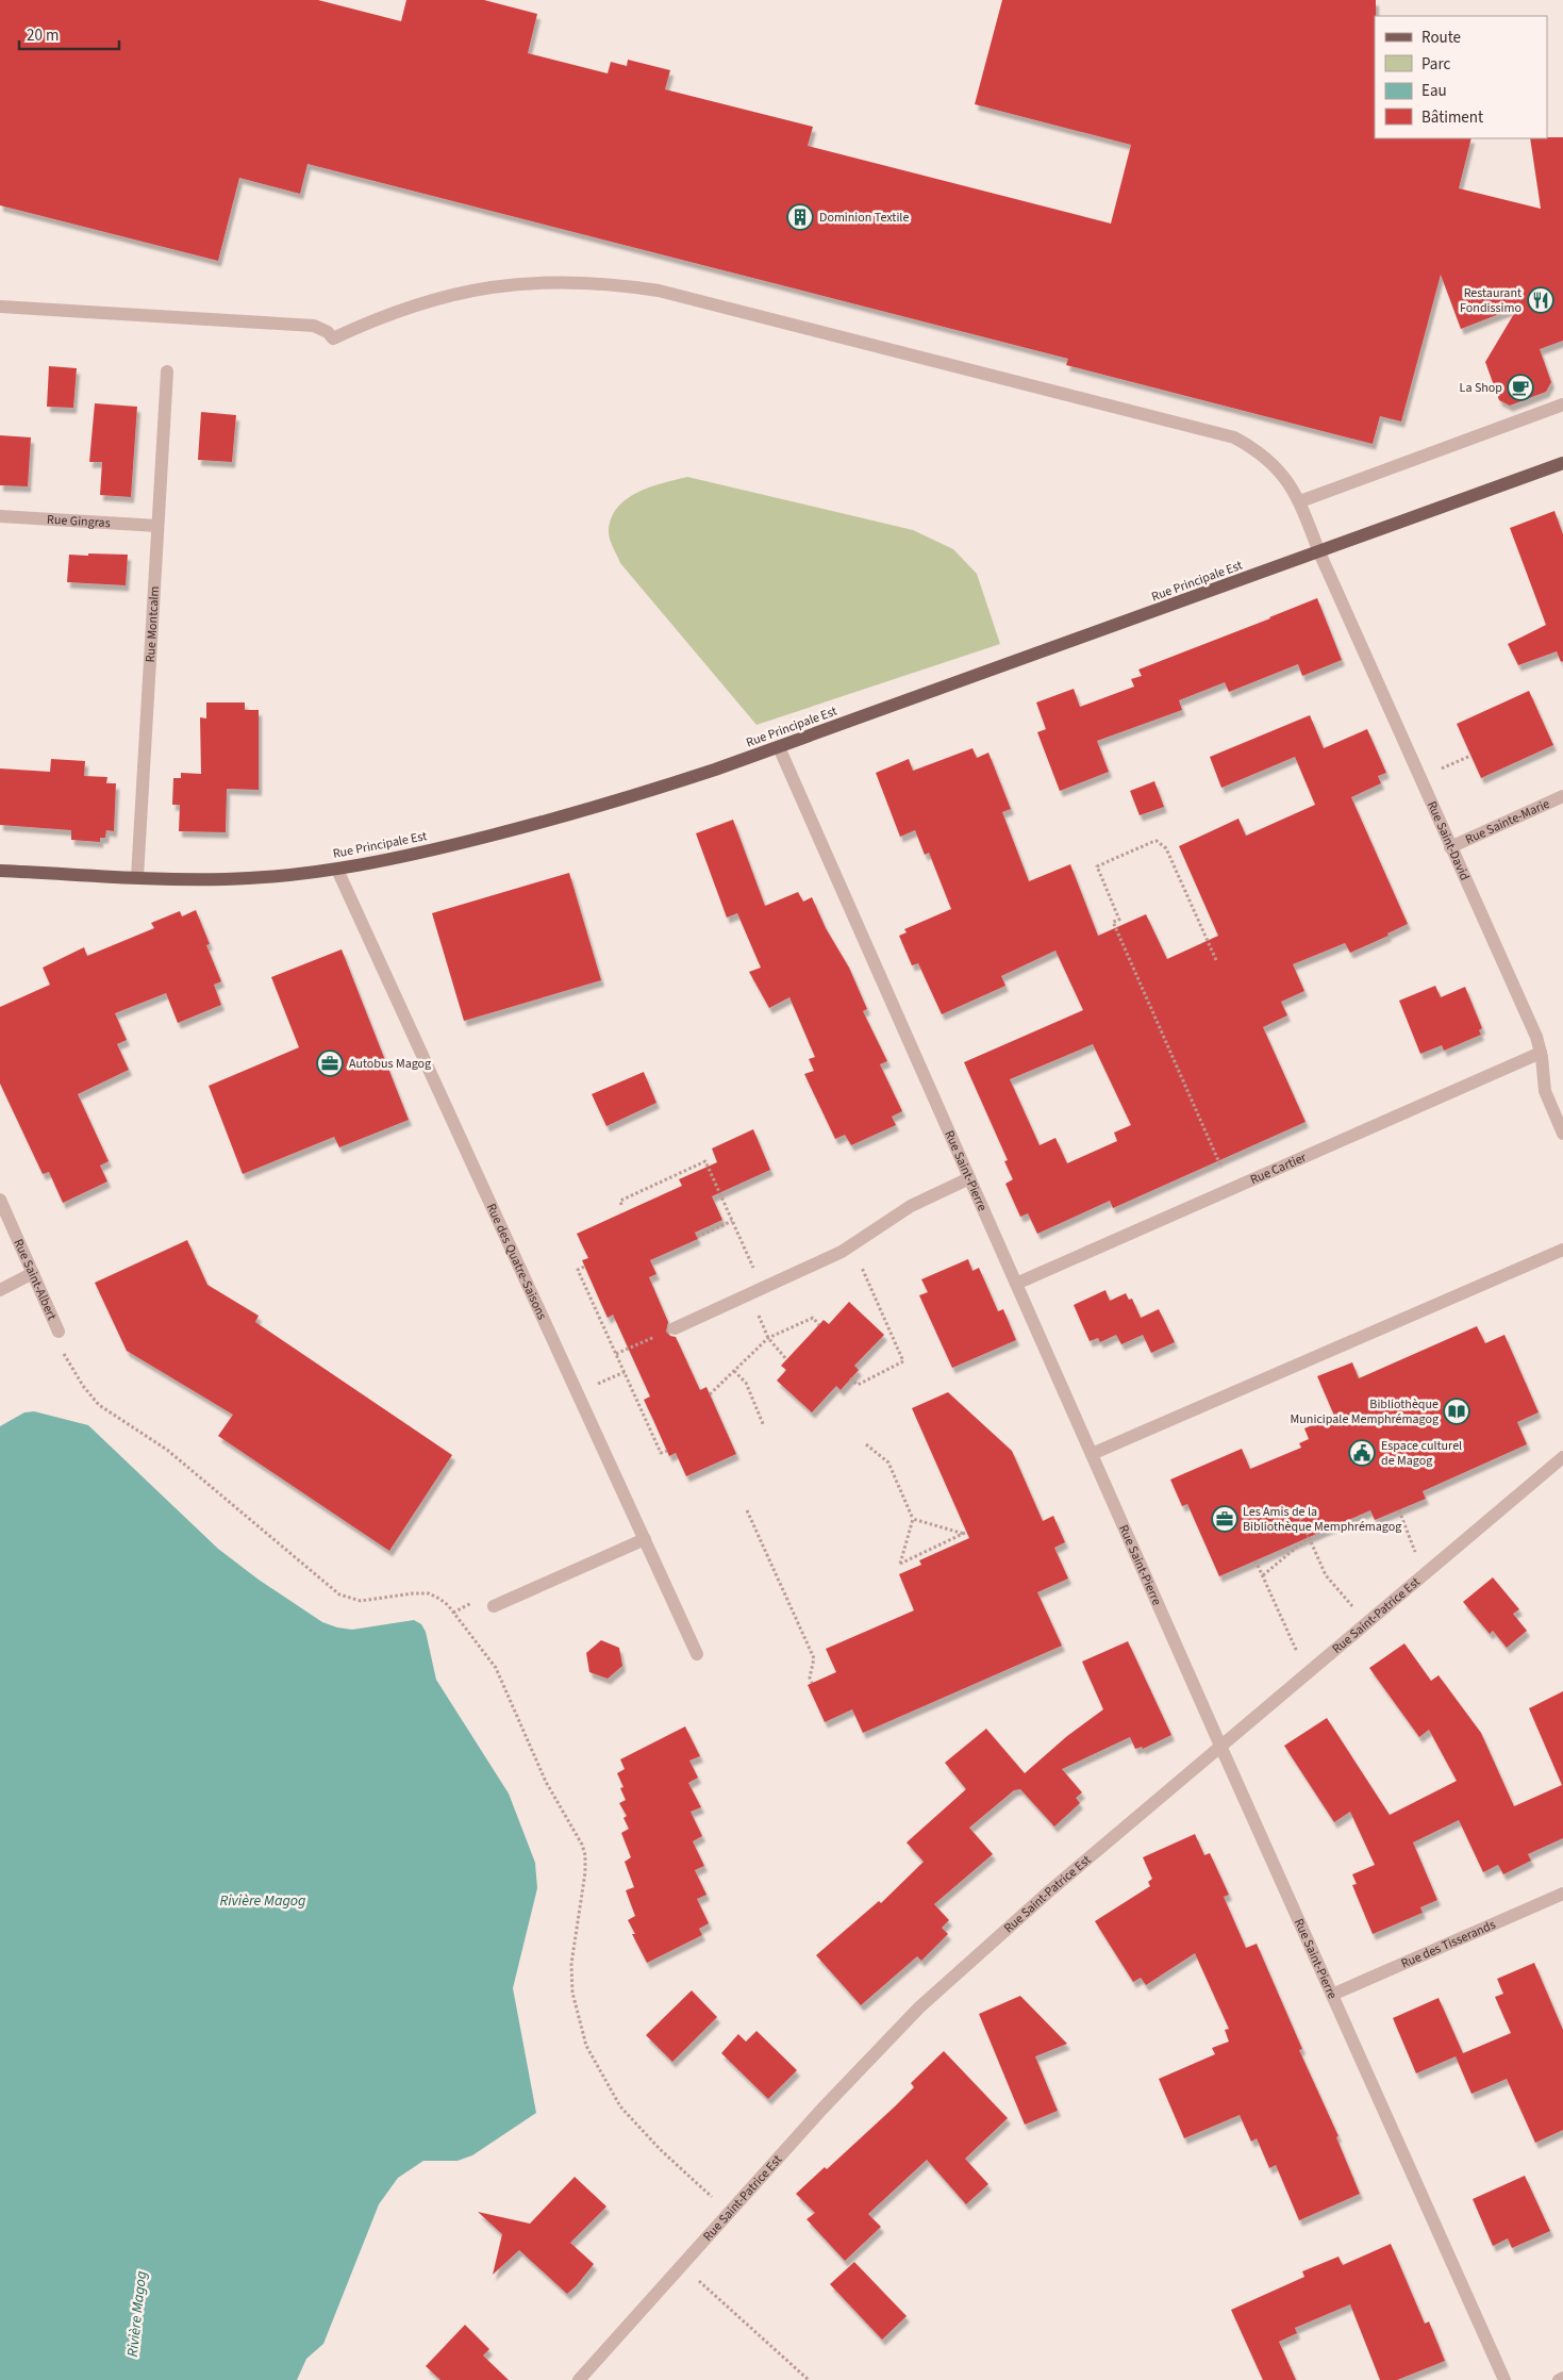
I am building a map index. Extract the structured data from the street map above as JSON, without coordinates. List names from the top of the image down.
{
  "streets": {
    "main road": ["Rue Principale Est"],
    "street": [
      "Rue Gingras",
      "Rue Montcalm",
      "Rue Sainte-Marie",
      "Rue Saint-David",
      "Rue Cartier",
      "Rue Saint-Pierre",
      "Rue des Quatre-Saisons",
      "Rue Saint-Albert",
      "Rue Saint-Patrice Est",
      "Rue des Tisserands"
    ]
  },
  "crossings": [
    ["Rue Gingras", "Rue Montcalm"],
    ["Rue Principale Est", "Rue Montcalm"],
    ["Rue Principale Est", "Rue Saint-David"],
    ["Rue Principale Est", "Rue Saint-Pierre"],
    ["Rue Principale Est", "Rue des Quatre-Saisons"],
    ["Rue Sainte-Marie", "Rue Saint-David"],
    ["Rue Saint-David", "Rue Cartier"],
    ["Rue Cartier", "Rue Saint-Pierre"],
    ["Rue Saint-Pierre", "Rue Saint-Patrice Est"],
    ["Rue Saint-Pierre", "Rue des Tisserands"]
  ],
  "water": ["Rivière Magog"],
  "places": {
    "building": ["Dominion Textile"],
    "restaurant": ["Restaurant Fondissimo"],
    "cafe": ["La Shop"],
    "office": ["Autobus Magog", "Les Amis de la Bibliothèque Memphrémagog"],
    "library": ["Bibliothèque Municipale Memphrémagog"],
    "public building": ["Espace culturel de Magog"]
  },
  "legend": [
    "Route",
    "Parc",
    "Eau",
    "Bâtiment"
  ],
  "scale_bar": "20 m"
}
